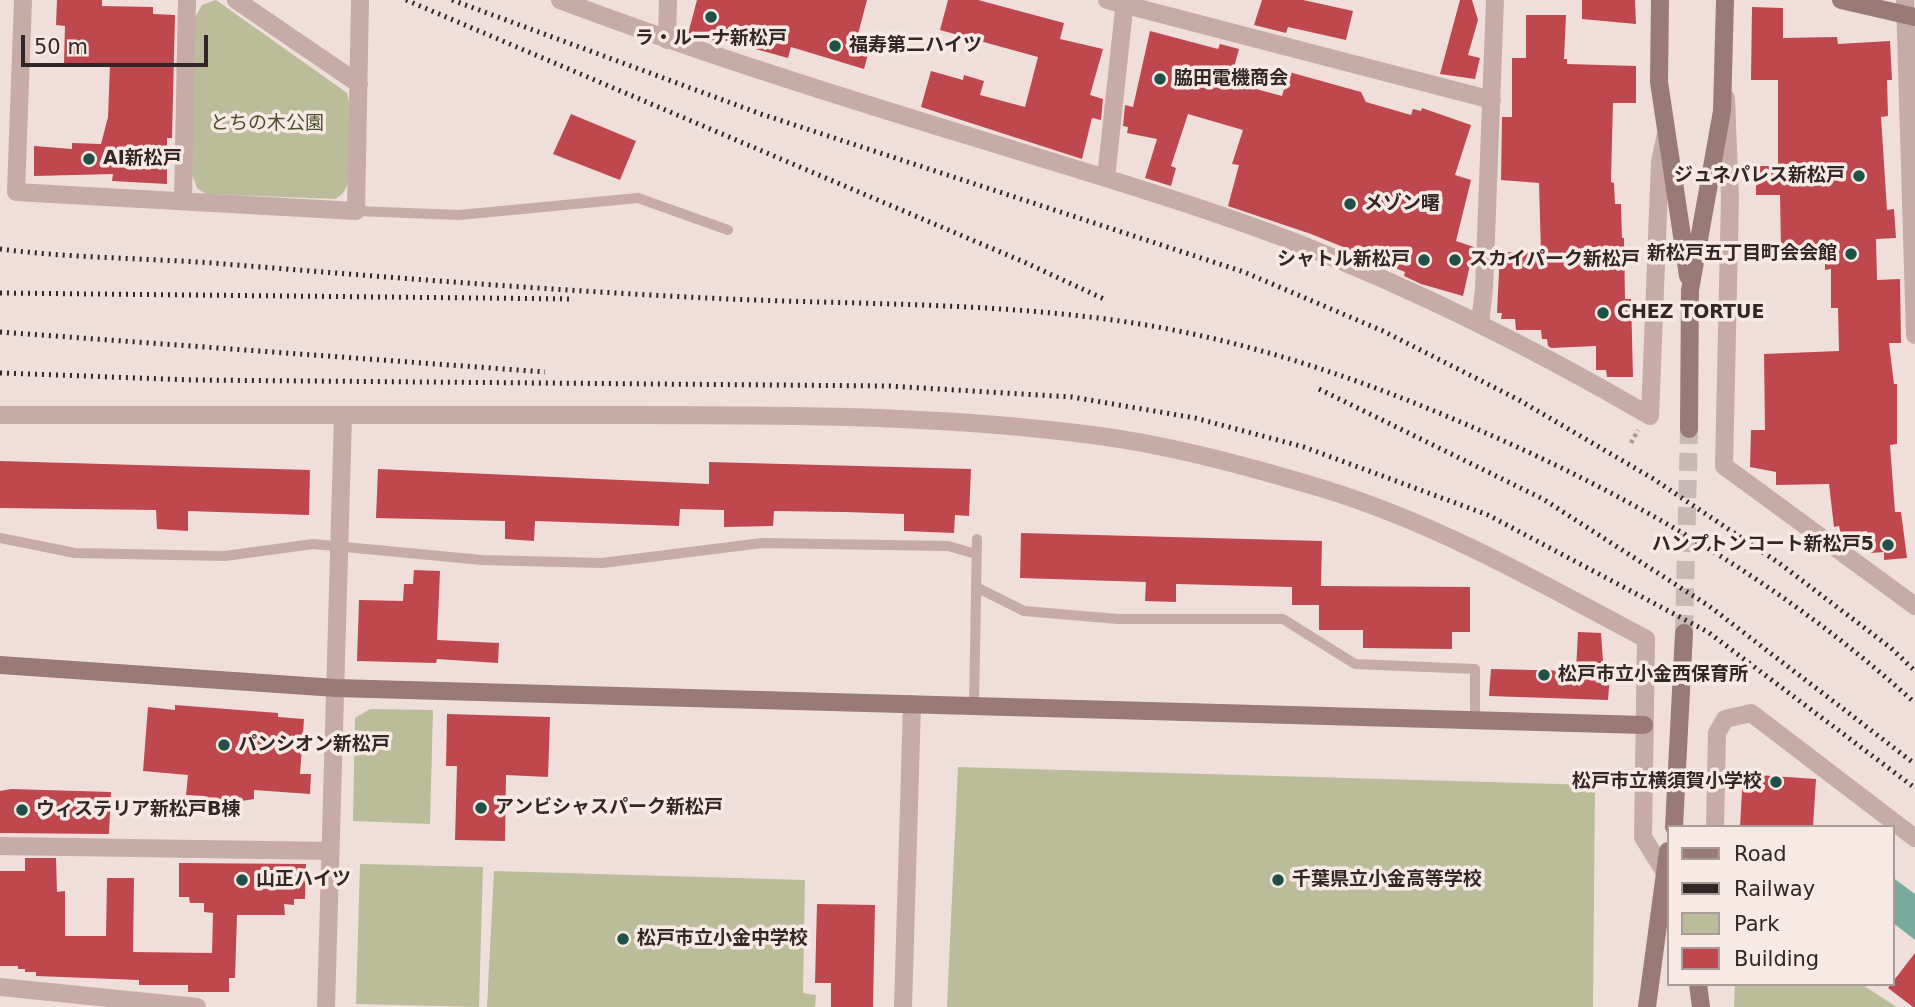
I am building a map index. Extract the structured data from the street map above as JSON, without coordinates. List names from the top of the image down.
{
  "parks": ["とちの木公園"],
  "places": [
    "ラ・ルーナ新松戸",
    "福寿第二ハイツ",
    "脇田電機商会",
    "AI新松戸",
    "ジュネパレス新松戸",
    "メゾン曙",
    "新松戸五丁目町会会館",
    "シャトル新松戸",
    "スカイパーク新松戸",
    "CHEZ TORTUE",
    "ハンプトンコート新松戸5",
    "松戸市立小金西保育所",
    "パンシオン新松戸",
    "松戸市立横須賀小学校",
    "アンビシャスパーク新松戸",
    "ウィステリア新松戸B棟",
    "山正ハイツ",
    "千葉県立小金高等学校",
    "松戸市立小金中学校"
  ],
  "legend": [
    "Road",
    "Railway",
    "Park",
    "Building"
  ],
  "scale_bar": "50 m"
}
